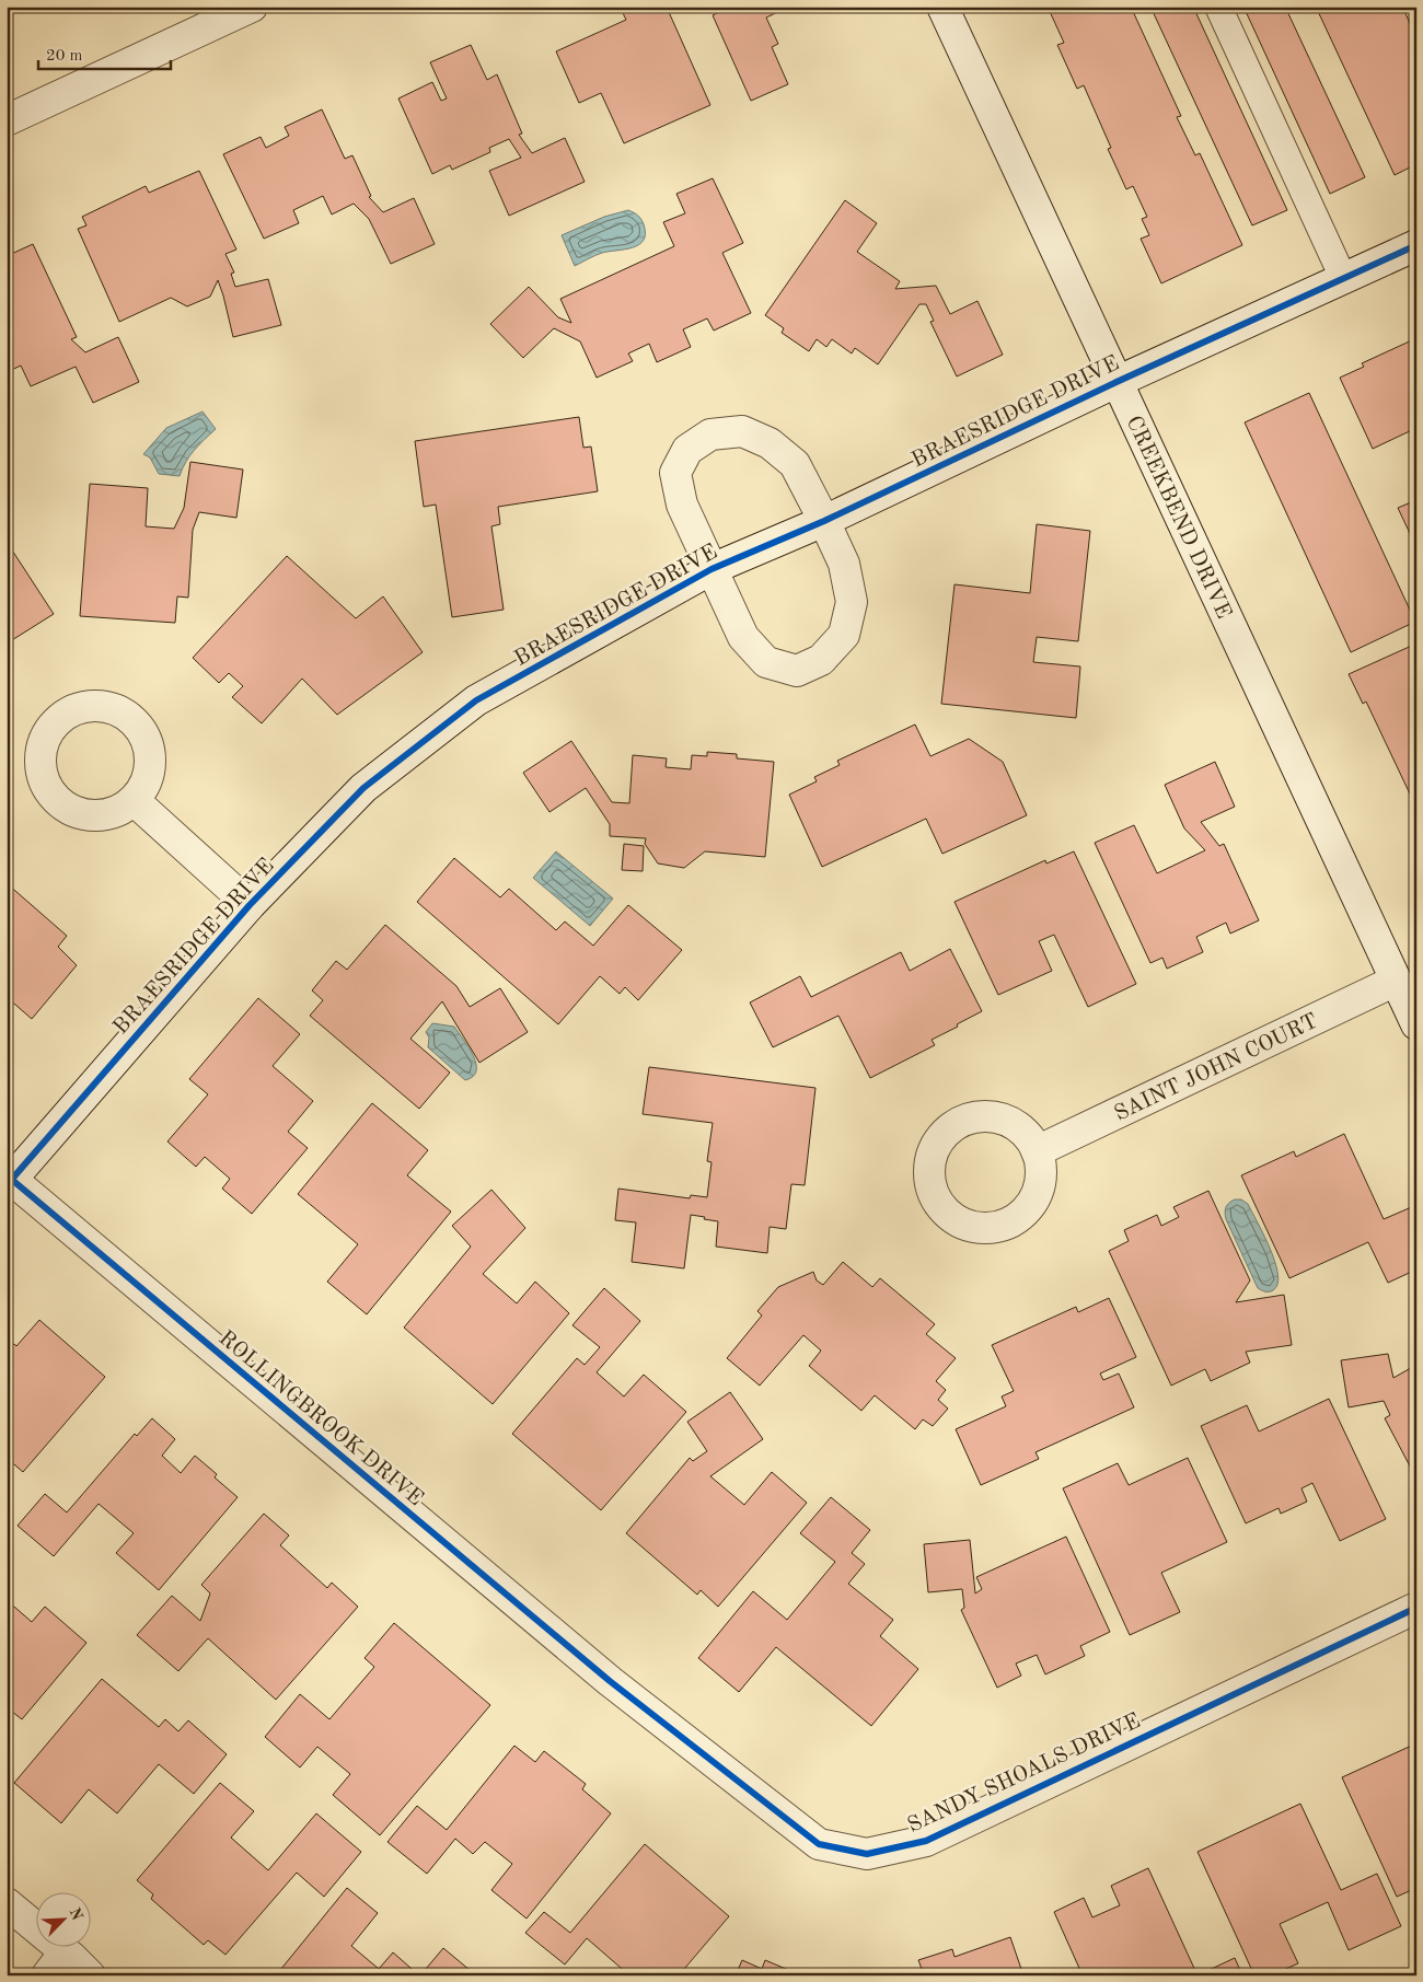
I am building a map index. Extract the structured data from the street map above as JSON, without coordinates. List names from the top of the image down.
{
  "streets": {
    "street": [
      "BRAESRIDGE DRIVE",
      "CREEKBEND DRIVE",
      "SAINT JOHN COURT",
      "ROLLINGBROOK DRIVE",
      "SANDY SHOALS DRIVE"
    ]
  },
  "crossings": [
    ["BRAESRIDGE DRIVE", "CREEKBEND DRIVE"],
    ["BRAESRIDGE DRIVE", "ROLLINGBROOK DRIVE"],
    ["CREEKBEND DRIVE", "SAINT JOHN COURT"],
    ["ROLLINGBROOK DRIVE", "SANDY SHOALS DRIVE"]
  ],
  "scale_bar": "20 m",
  "north": "top right"
}
